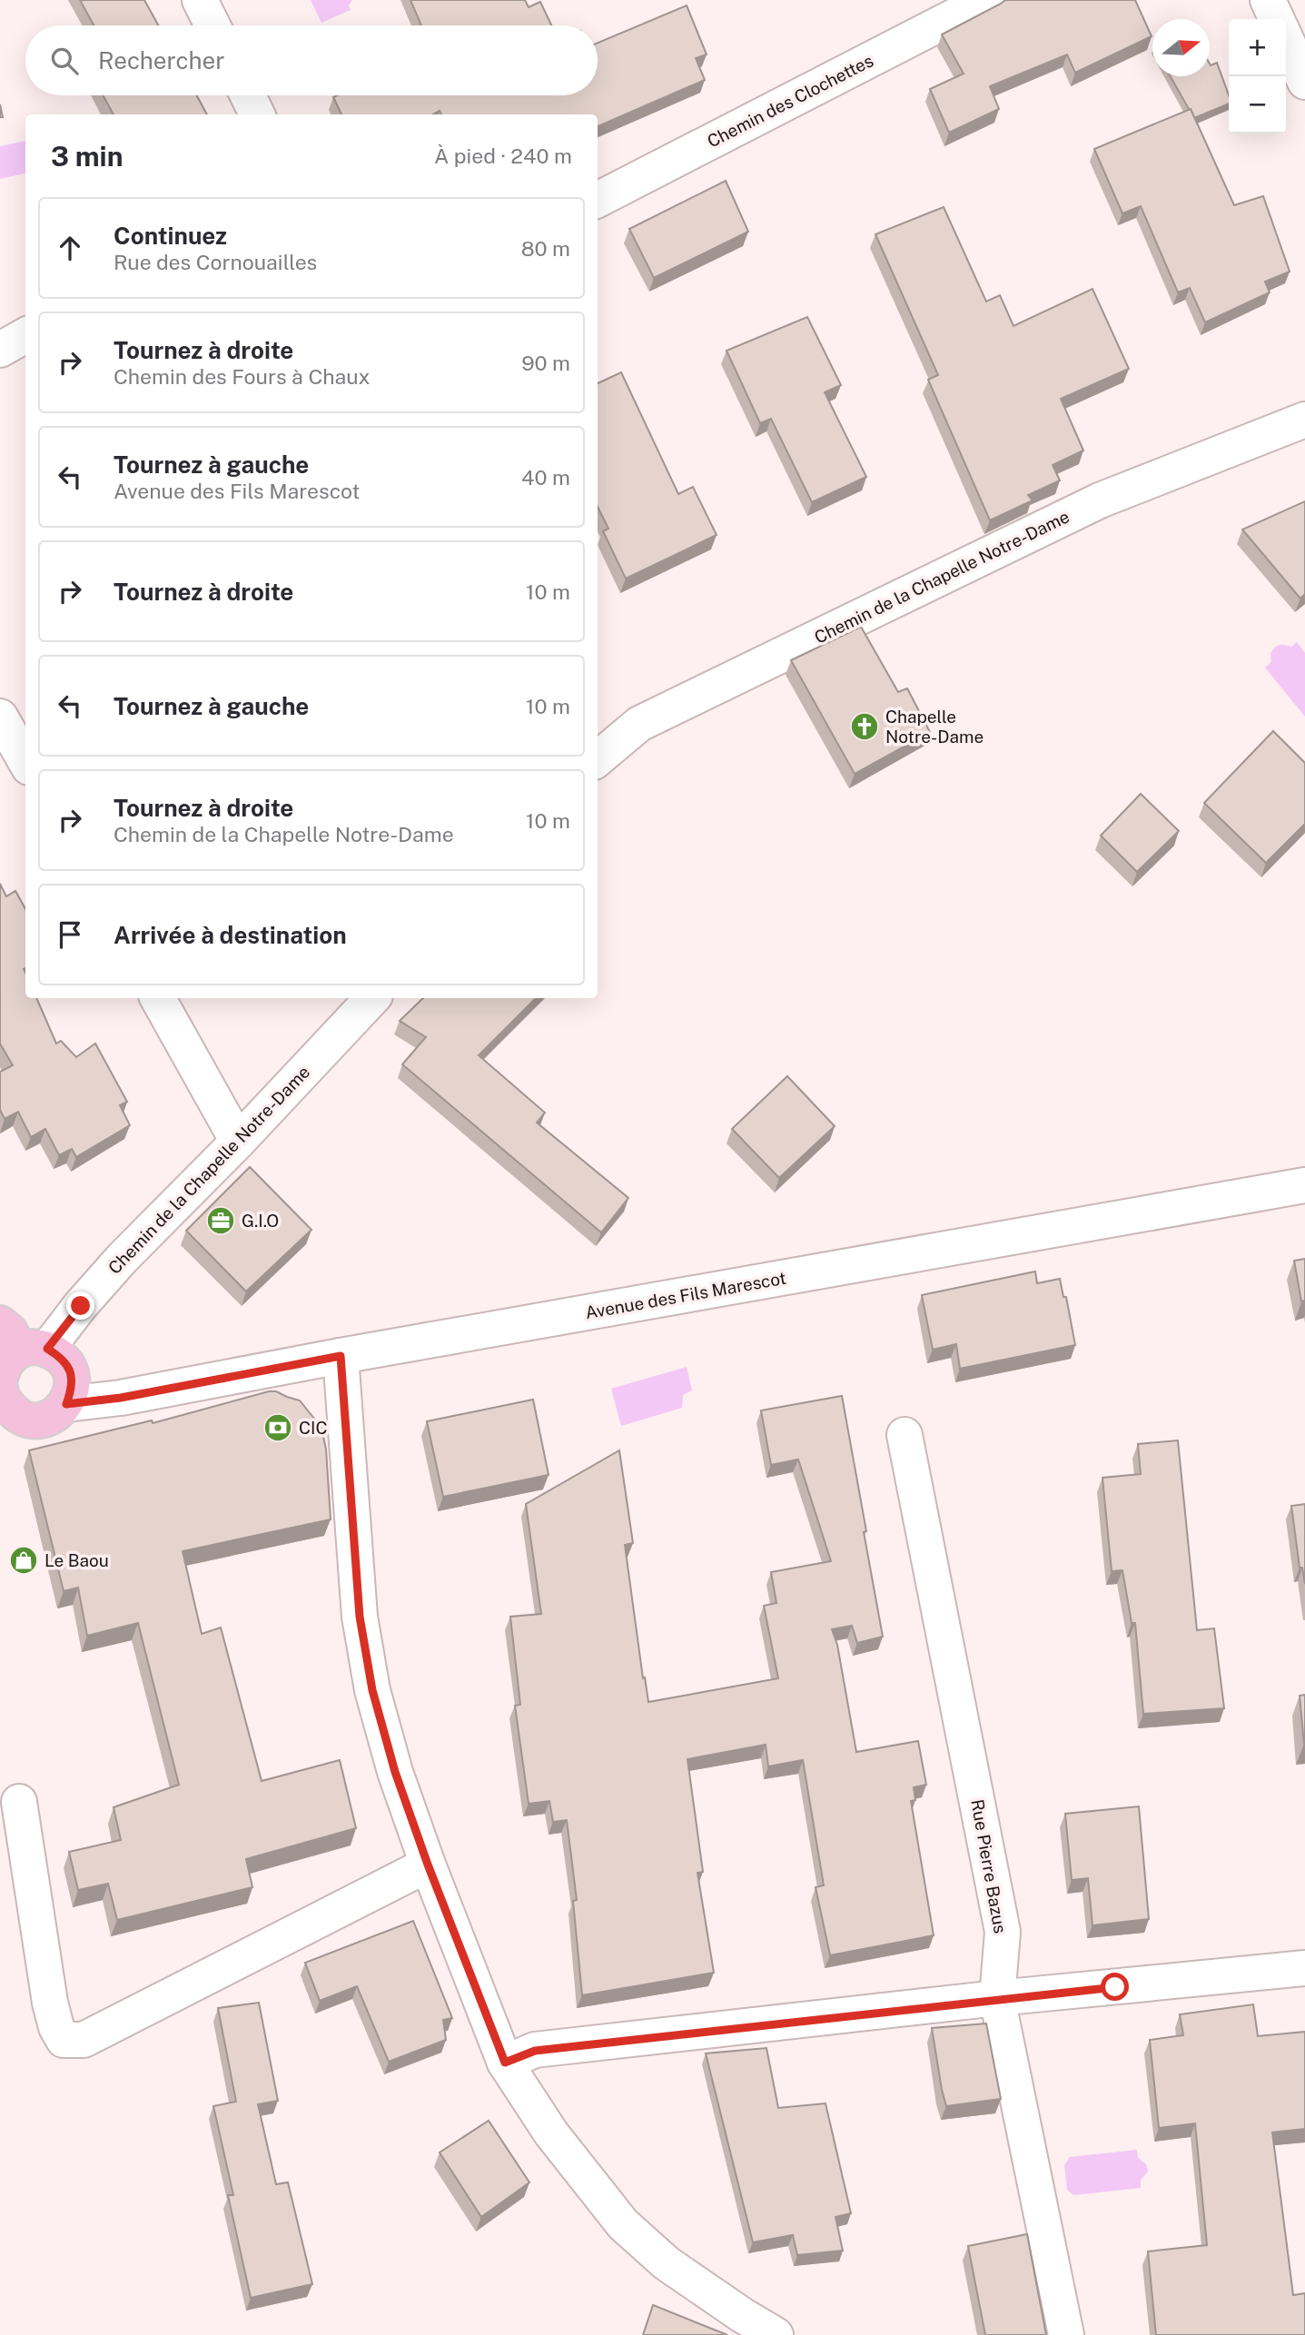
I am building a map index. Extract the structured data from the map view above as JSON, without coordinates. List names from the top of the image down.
{
  "streets": {
    "street": [
      "Chemin des Clochettes",
      "Chemin de la Chapelle Notre-Dame",
      "Avenue des Fils Marescot",
      "Rue Pierre Bazus"
    ]
  },
  "crossings": [
    ["Chemin de la Chapelle Notre-Dame", "Avenue des Fils Marescot"]
  ],
  "places": {
    "church": ["Chapelle Notre-Dame"],
    "office": ["G.I.O"],
    "bank": ["CIC"],
    "shop": ["Le Baou"]
  },
  "north": "right",
  "page": {
    "map_buttons": ["+", "−"],
    "search": "Rechercher",
    "heading": ["3 min", "À pied · 240 m"],
    "list": [
      ["Continuez", "Rue des Cornouailles", "80 m"],
      ["Tournez à droite", "Chemin des Fours à Chaux", "90 m"],
      ["Tournez à gauche", "Avenue des Fils Marescot", "40 m"],
      ["Tournez à droite", "10 m"],
      ["Tournez à gauche", "10 m"],
      ["Tournez à droite", "Chemin de la Chapelle Notre-Dame", "10 m"],
      "Arrivée à destination"
    ]
  }
}
